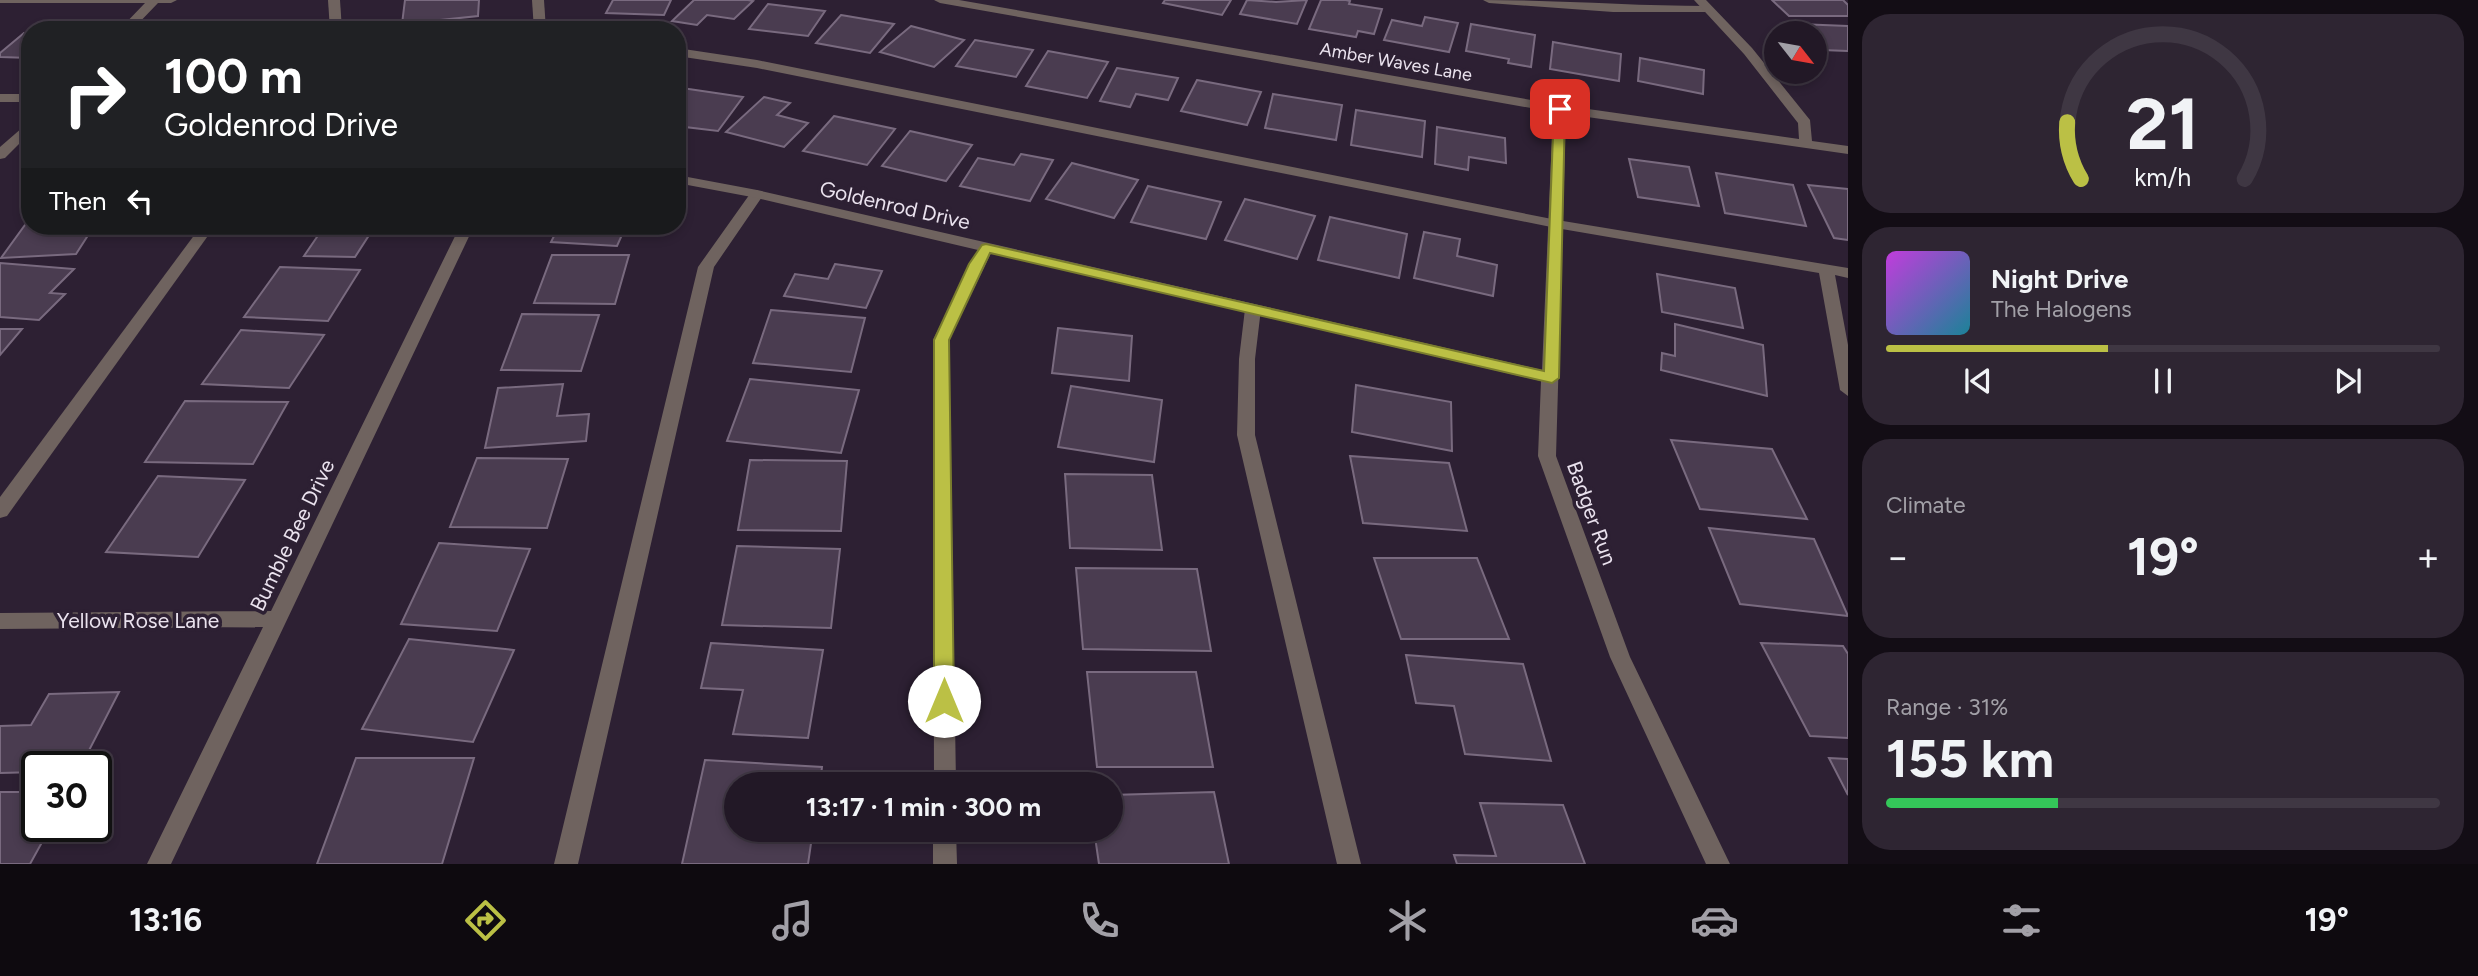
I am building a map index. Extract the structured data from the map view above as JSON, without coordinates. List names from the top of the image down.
{
  "streets": {
    "street": [
      "Amber Waves Lane",
      "Goldenrod Drive",
      "Badger Run",
      "Bumble Bee Drive",
      "Yellow Rose Lane"
    ]
  },
  "crossings": [
    ["Amber Waves Lane", "Badger Run"],
    ["Goldenrod Drive", "Badger Run"],
    ["Bumble Bee Drive", "Yellow Rose Lane"]
  ],
  "north": "bottom right",
  "page": {
    "turn": ["100 m", "Goldenrod Drive"],
    "then": "Then",
    "song": ["Night Drive", "The Halogens"],
    "tile": [
      "Climate",
      ["Range · 31%", "155 km"]
    ],
    "heat": ["−", "19°", "+"],
    "limit": "30",
    "trip": "13:17 · 1 min · 300 m",
    "tabs": ["13:16", "19°"],
    "gauge": ["21", "km/h"]
  }
}
